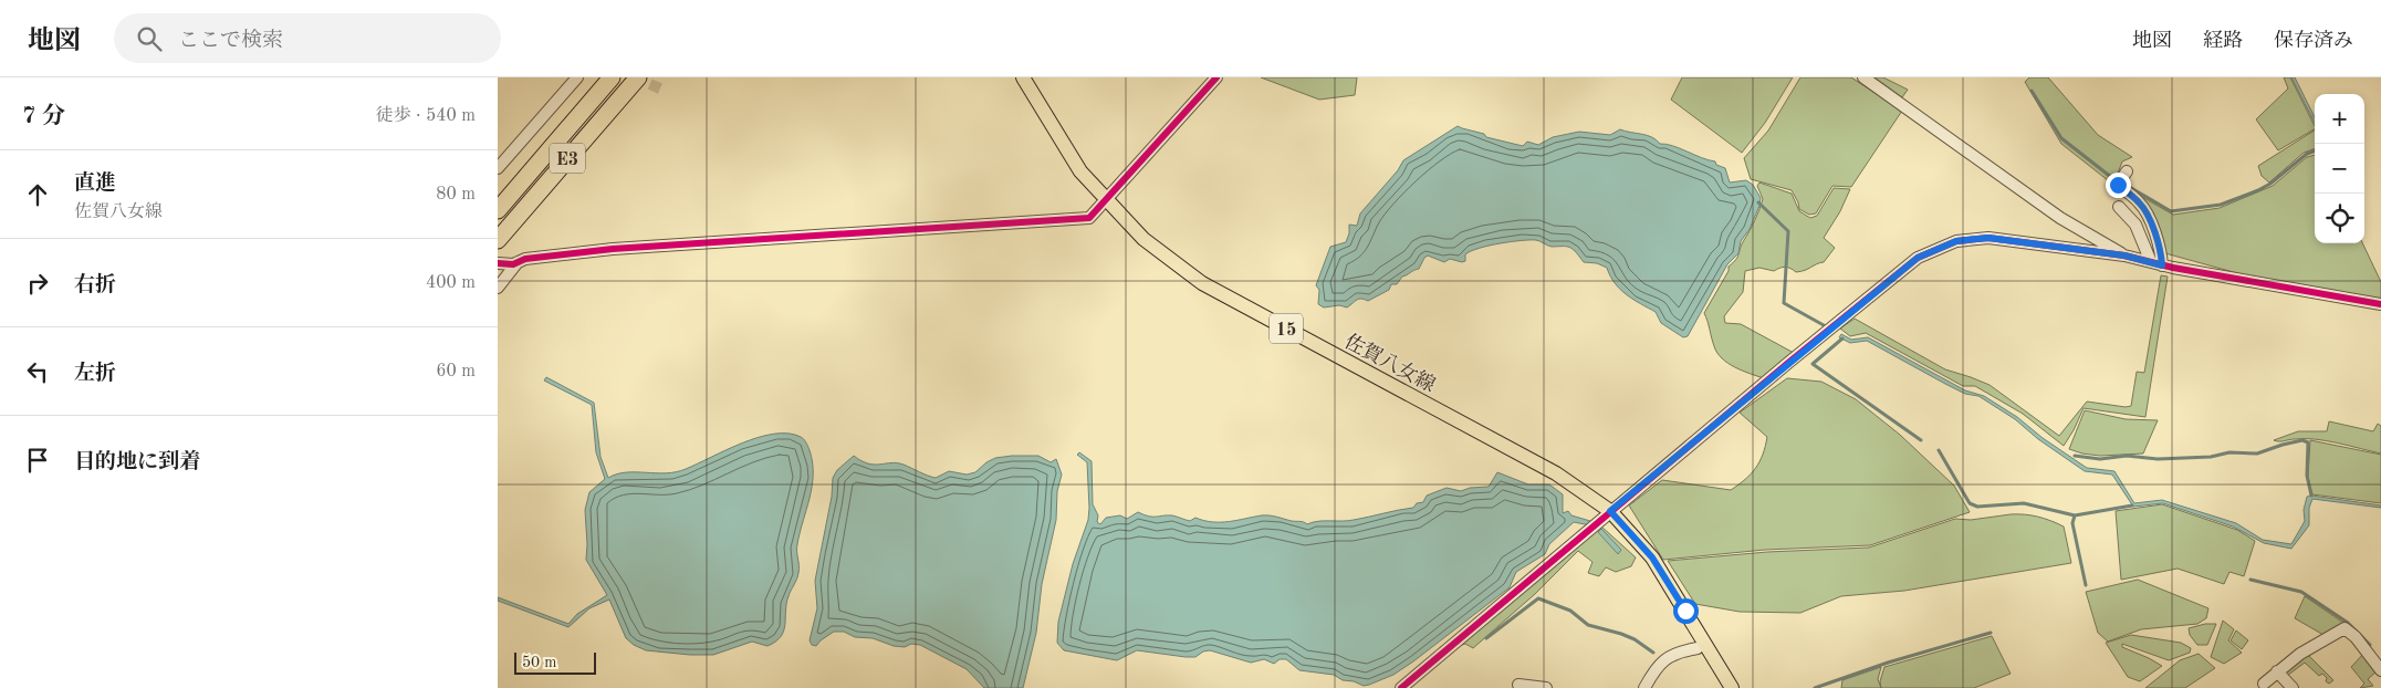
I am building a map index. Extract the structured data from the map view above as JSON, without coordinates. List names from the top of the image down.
{
  "streets": {
    "highway": ["E3"],
    "main road": ["15", "佐賀八女線"]
  },
  "scale_bar": "50 m",
  "page": {
    "header": "地図",
    "search": "ここで検索",
    "nav": ["地図", "経路", "保存済み"],
    "heading": ["7 分", "徒歩 · 540 m"],
    "map_buttons": ["+", "−"],
    "list": [
      ["直進", "佐賀八女線", "80 m"],
      ["右折", "400 m"],
      ["左折", "60 m"],
      "目的地に到着"
    ],
    "scale": "50 m"
  }
}
